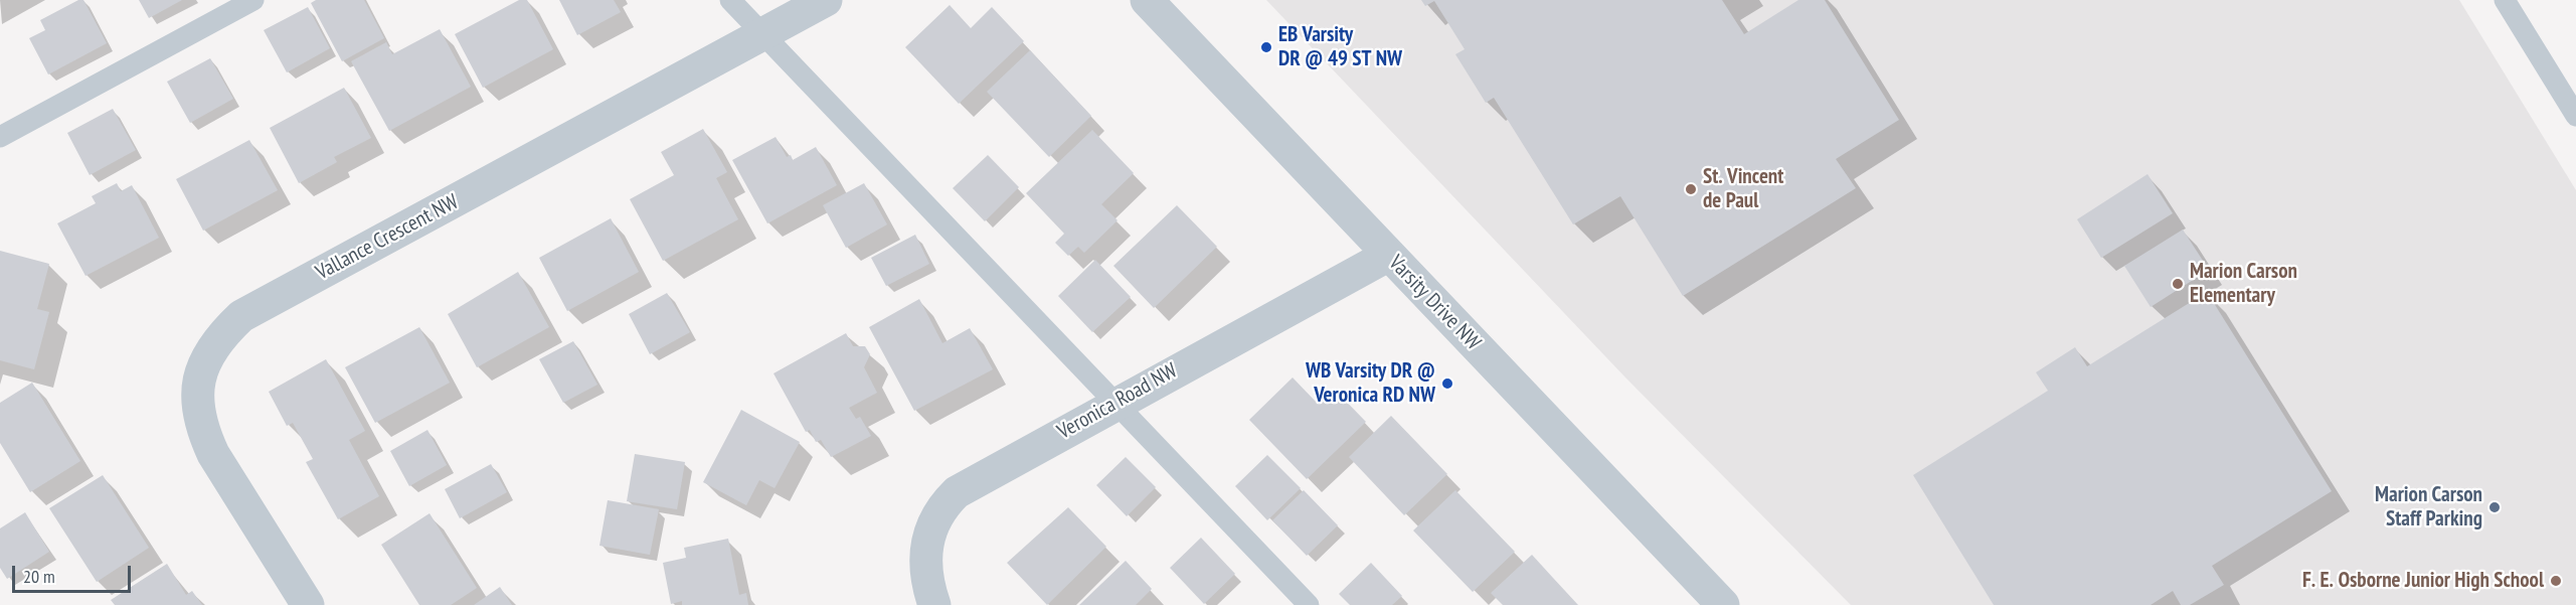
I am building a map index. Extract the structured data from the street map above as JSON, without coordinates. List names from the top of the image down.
{
  "streets": {
    "street": ["Vallance Crescent NW", "Varsity Drive NW", "Veronica Road NW"]
  },
  "crossings": [
    ["Varsity Drive NW", "Veronica Road NW"]
  ],
  "places": [
    "EB Varsity DR @ 49 ST NW",
    "St. Vincent de Paul",
    "Marion Carson Elementary",
    "WB Varsity DR @ Veronica RD NW",
    "Marion Carson Staff Parking",
    "F. E. Osborne Junior High School"
  ],
  "scale_bar": "20 m"
}
